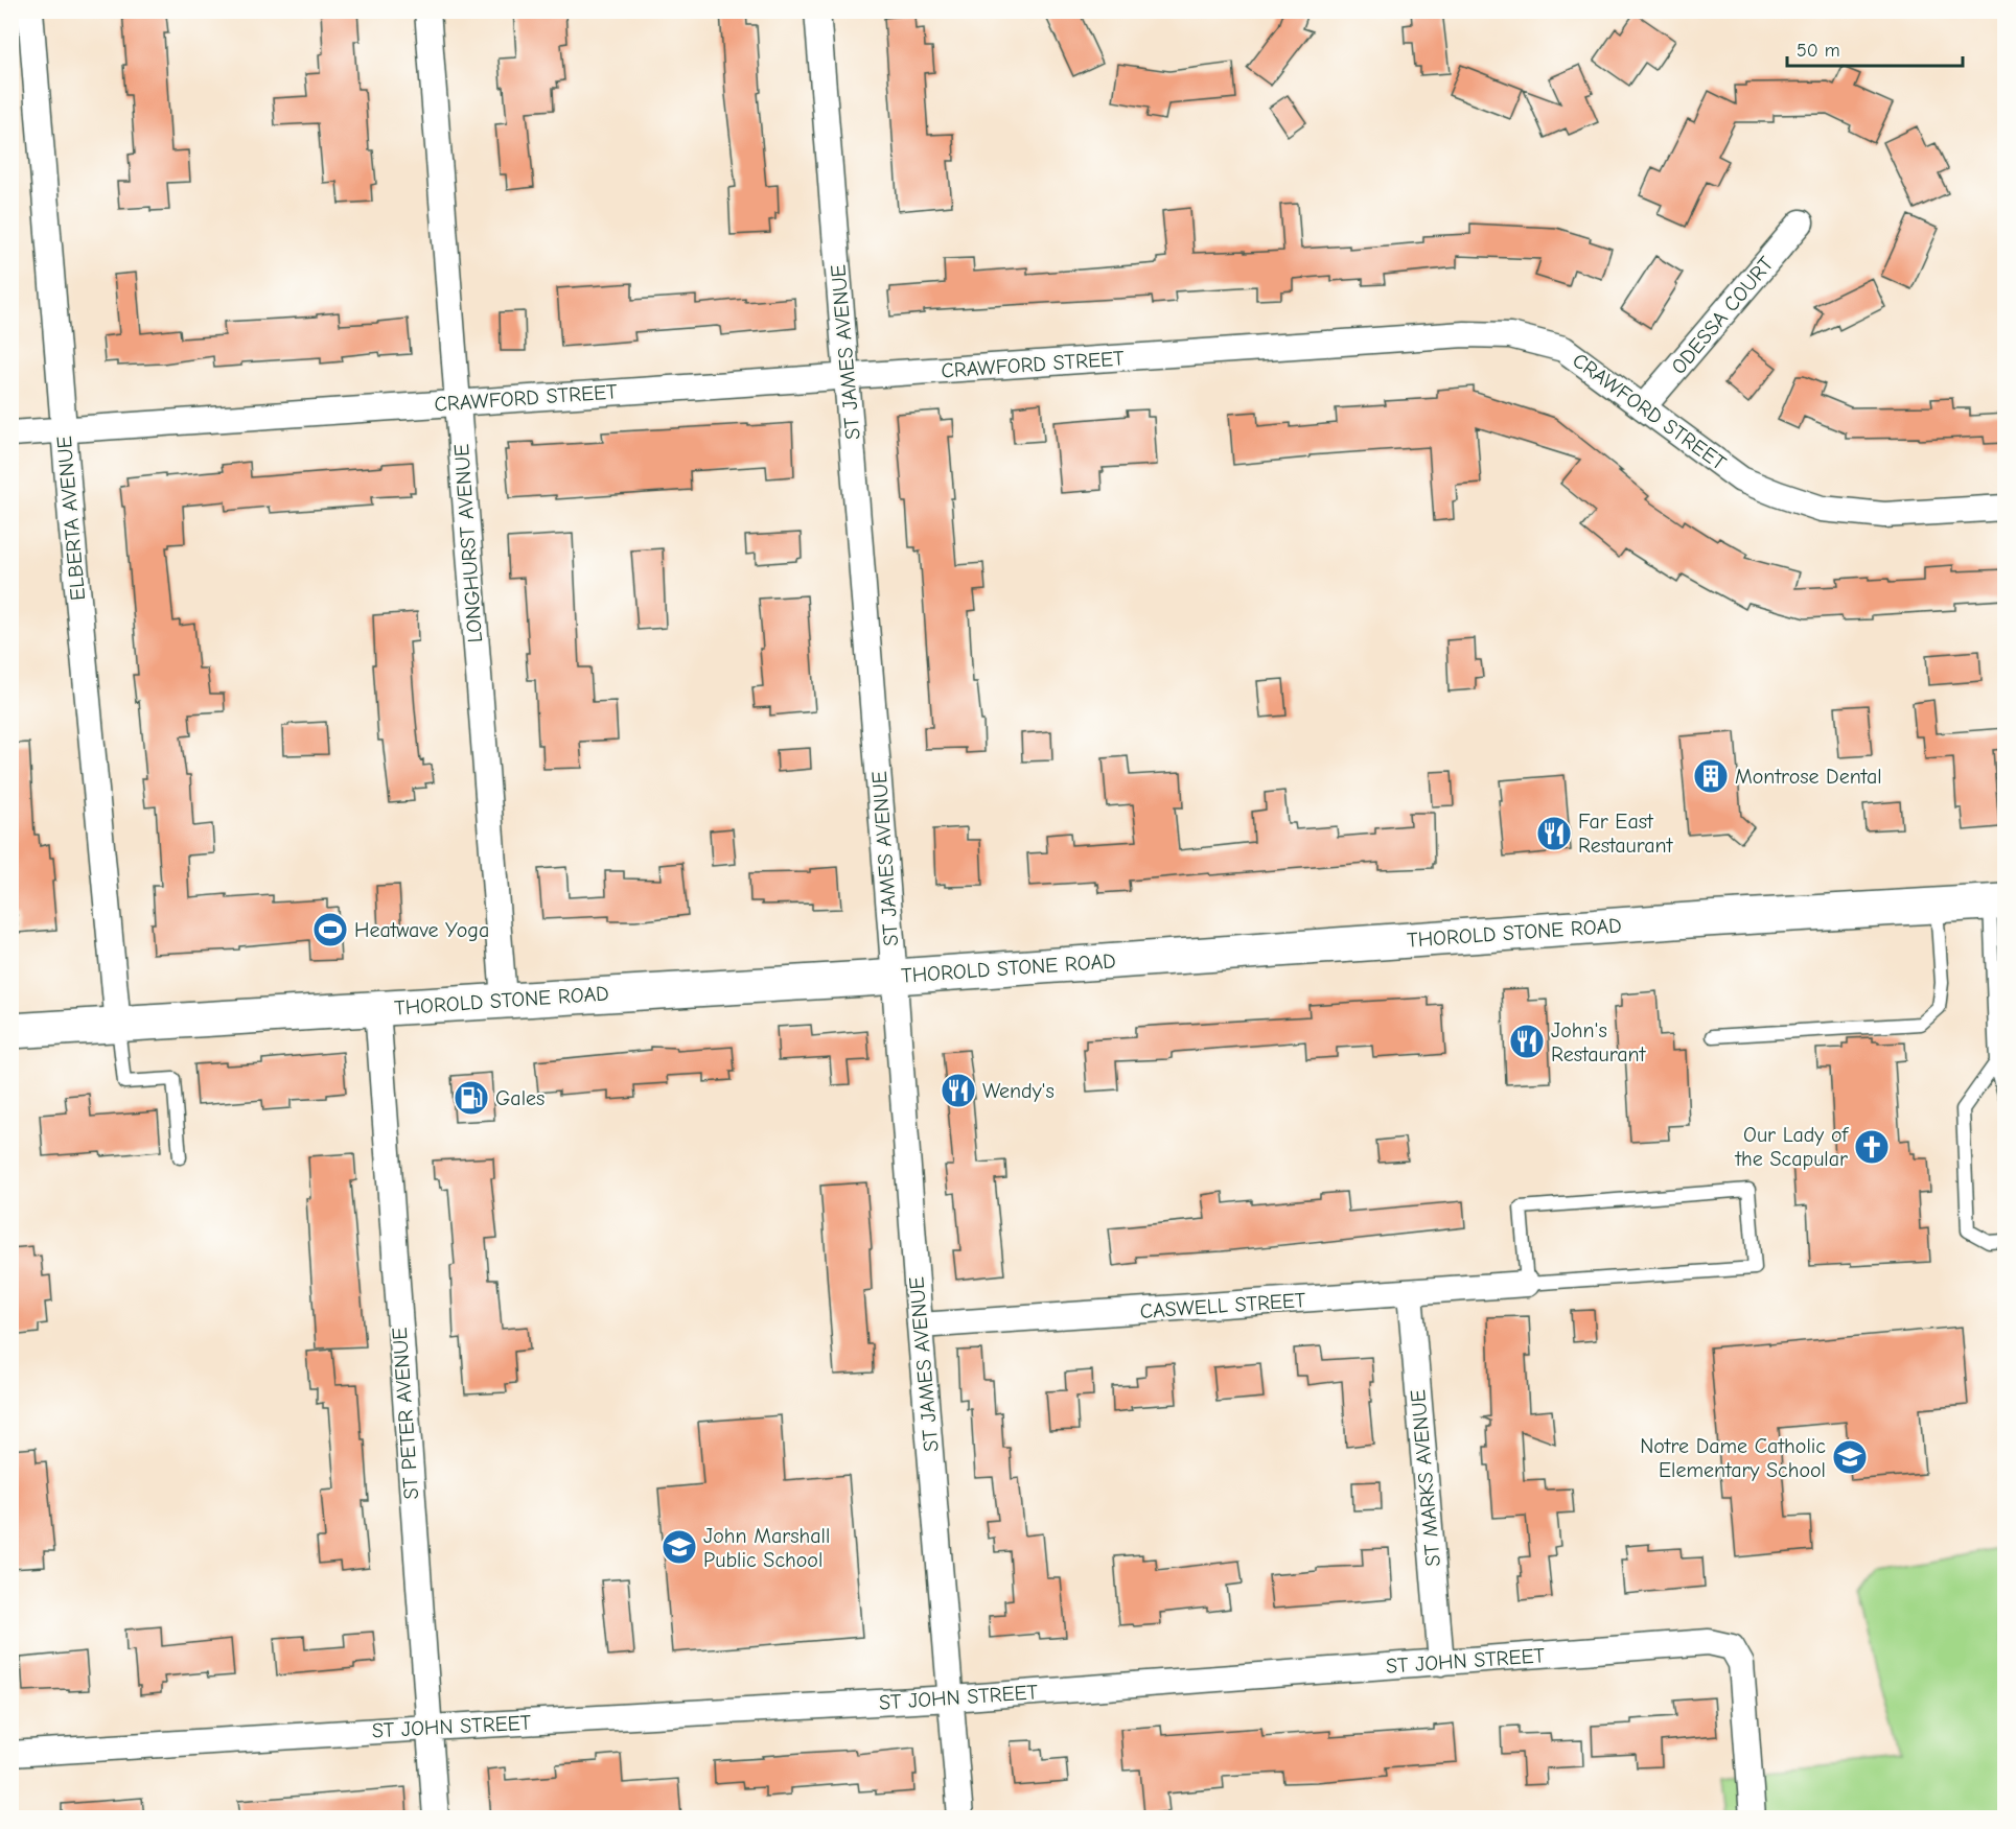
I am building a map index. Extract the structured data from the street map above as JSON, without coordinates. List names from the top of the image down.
{
  "streets": {
    "main road": ["THOROLD STONE ROAD"],
    "street": [
      "ODESSA COURT",
      "ST JAMES AVENUE",
      "CRAWFORD STREET",
      "ELBERTA AVENUE",
      "LONGHURST AVENUE",
      "CASWELL STREET",
      "ST PETER AVENUE",
      "ST MARKS AVENUE",
      "ST JOHN STREET"
    ]
  },
  "crossings": [
    ["ODESSA COURT", "CRAWFORD STREET"],
    ["ST JAMES AVENUE", "CRAWFORD STREET"],
    ["ST JAMES AVENUE", "THOROLD STONE ROAD"],
    ["ST JAMES AVENUE", "CASWELL STREET"],
    ["ST JAMES AVENUE", "ST JOHN STREET"],
    ["CRAWFORD STREET", "ELBERTA AVENUE"],
    ["CRAWFORD STREET", "LONGHURST AVENUE"],
    ["ELBERTA AVENUE", "THOROLD STONE ROAD"],
    ["LONGHURST AVENUE", "THOROLD STONE ROAD"],
    ["THOROLD STONE ROAD", "ST PETER AVENUE"],
    ["CASWELL STREET", "ST MARKS AVENUE"],
    ["ST PETER AVENUE", "ST JOHN STREET"],
    ["ST MARKS AVENUE", "ST JOHN STREET"]
  ],
  "places": {
    "building": ["Montrose Dental"],
    "restaurant": ["Far East Restaurant", "John's Restaurant", "Wendy's"],
    "sports": ["Heatwave Yoga"],
    "fuel station": ["Gales"],
    "church": ["Our Lady of the Scapular"],
    "school or university": ["Notre Dame Catholic Elementary School", "John Marshall Public School"]
  },
  "scale_bar": "50 m"
}
